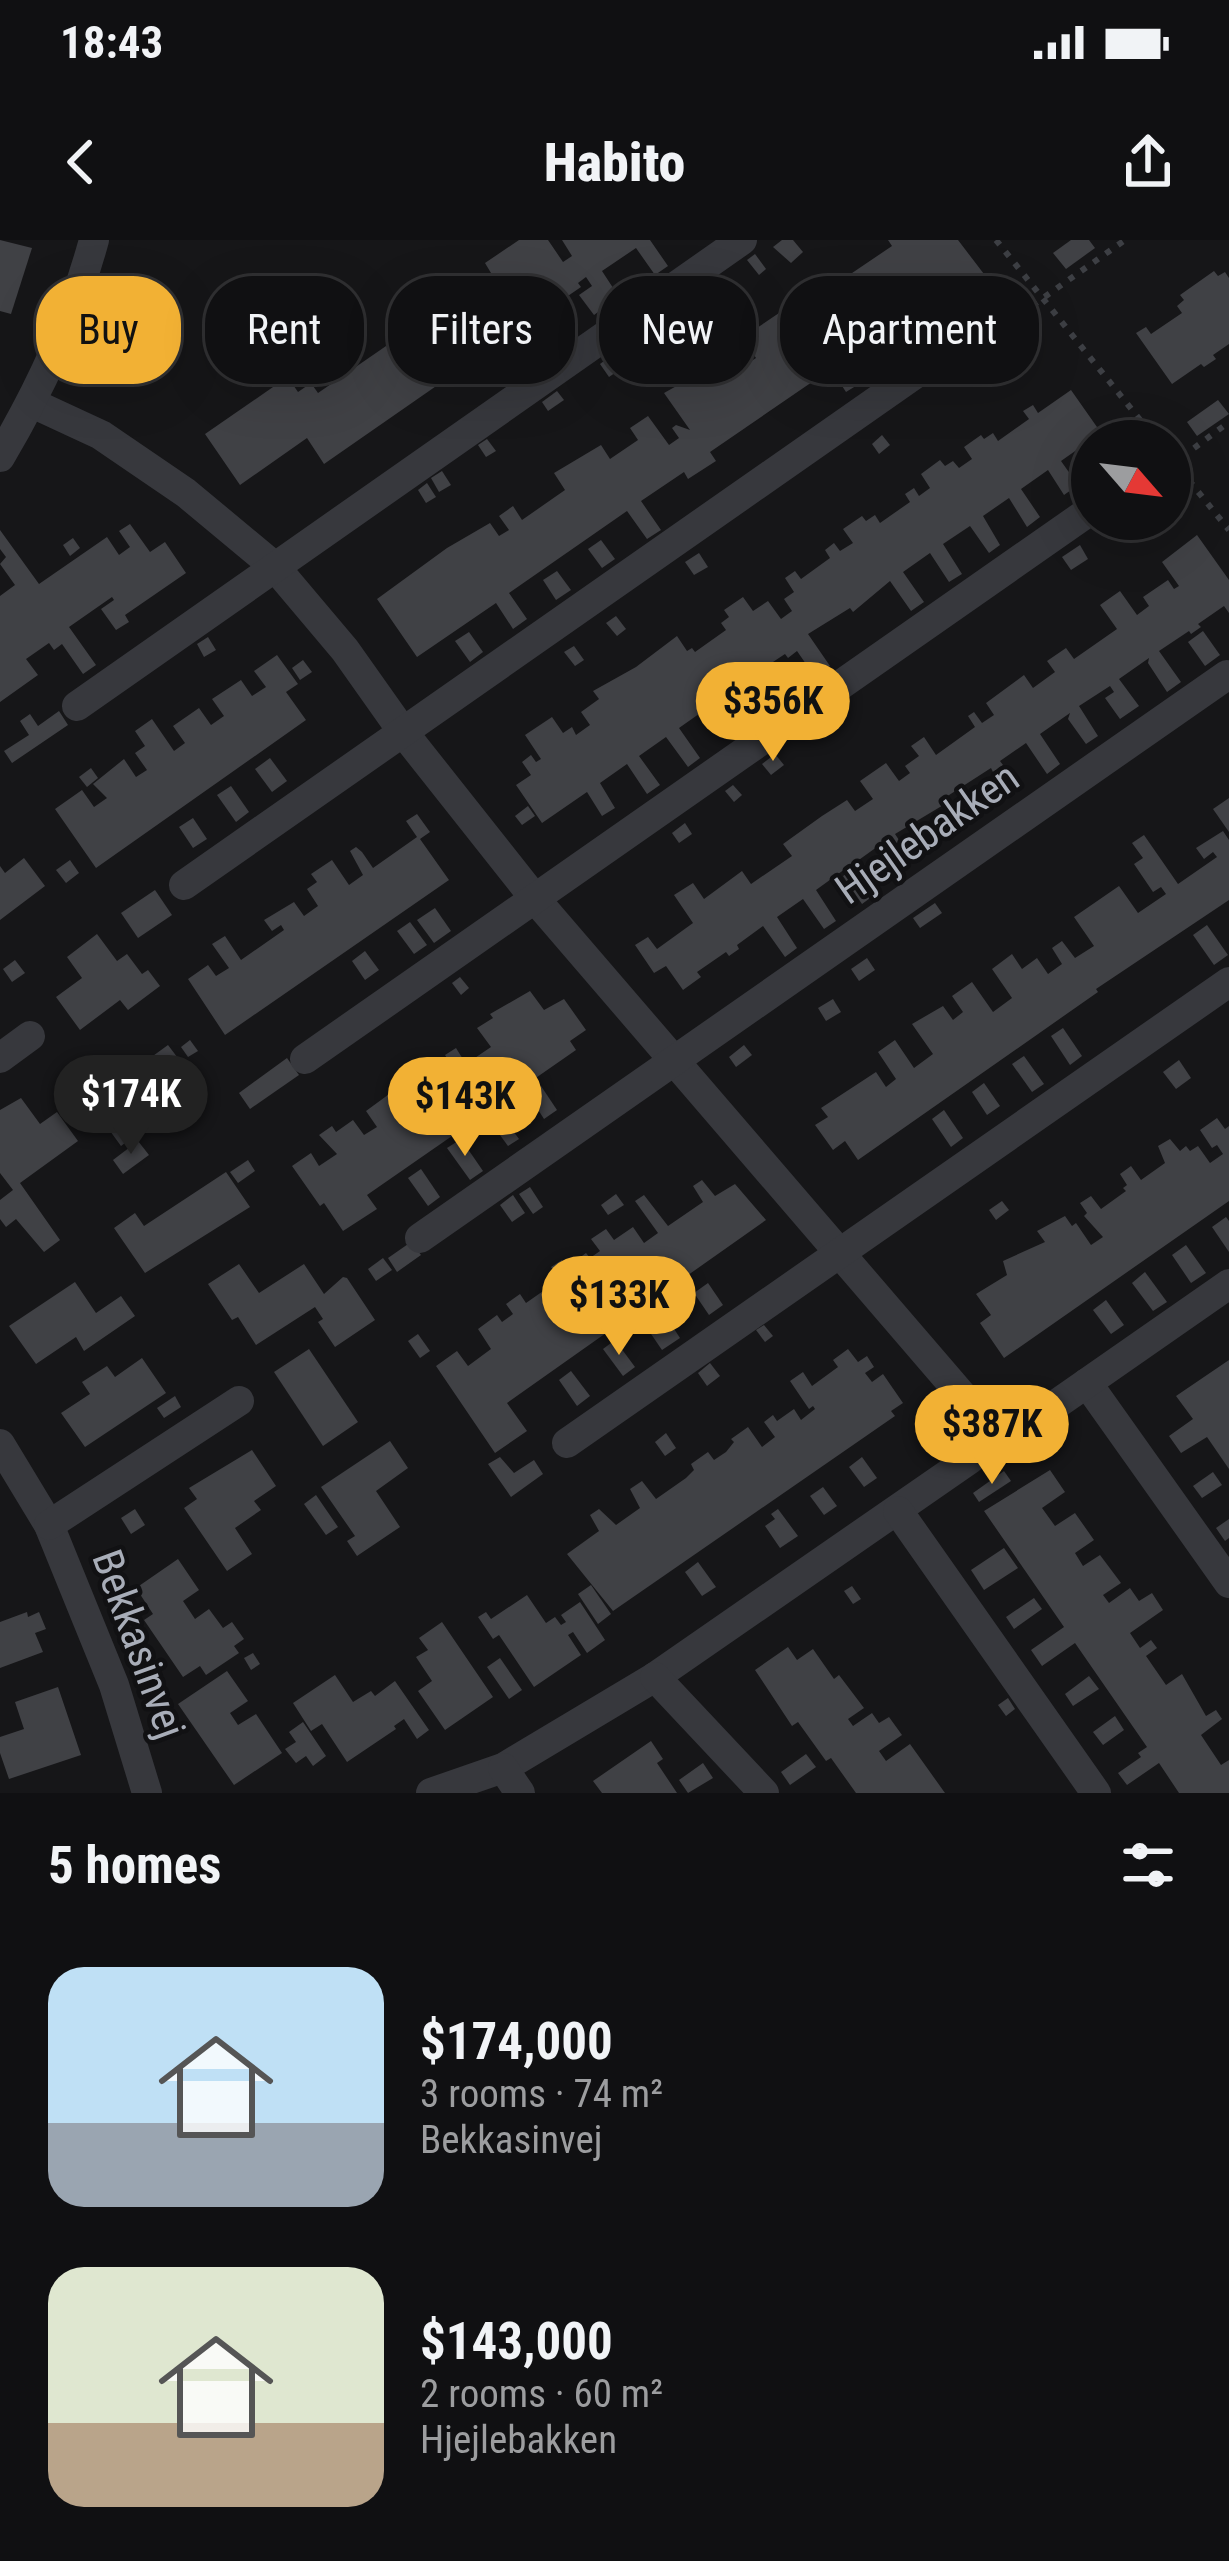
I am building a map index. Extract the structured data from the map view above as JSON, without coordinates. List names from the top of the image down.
{
  "streets": {
    "street": ["Hjejlebakken", "Bekkasinvej"]
  },
  "north": "bottom right",
  "page": {
    "status": "18:43",
    "header": "Habito",
    "chip": [
      "Buy",
      "Rent",
      "Filters",
      "New",
      "Apartment"
    ],
    "price": [
      "$356K",
      "$174K",
      "$143K",
      "$133K",
      "$387K"
    ],
    "heading": "5 homes",
    "list": [
      {
        "name": "$174,000",
        "note": "3 rooms · 74 m² · Bekkasinvej"
      },
      {
        "name": "$143,000",
        "note": "2 rooms · 60 m² · Hjejlebakken"
      }
    ]
  }
}
